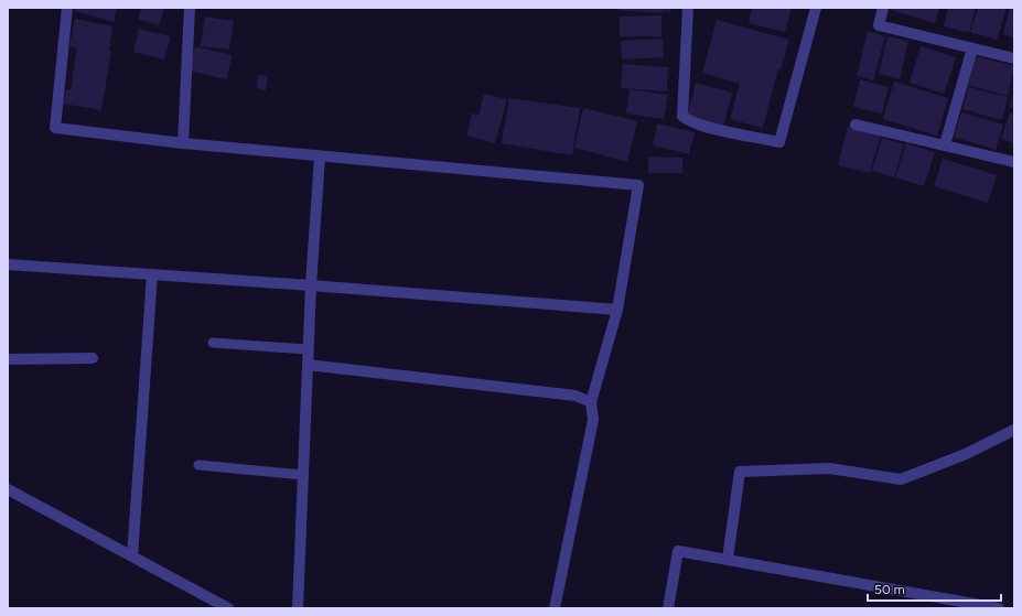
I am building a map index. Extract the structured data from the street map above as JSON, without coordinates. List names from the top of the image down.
{
  "scale_bar": "50 m"
}
